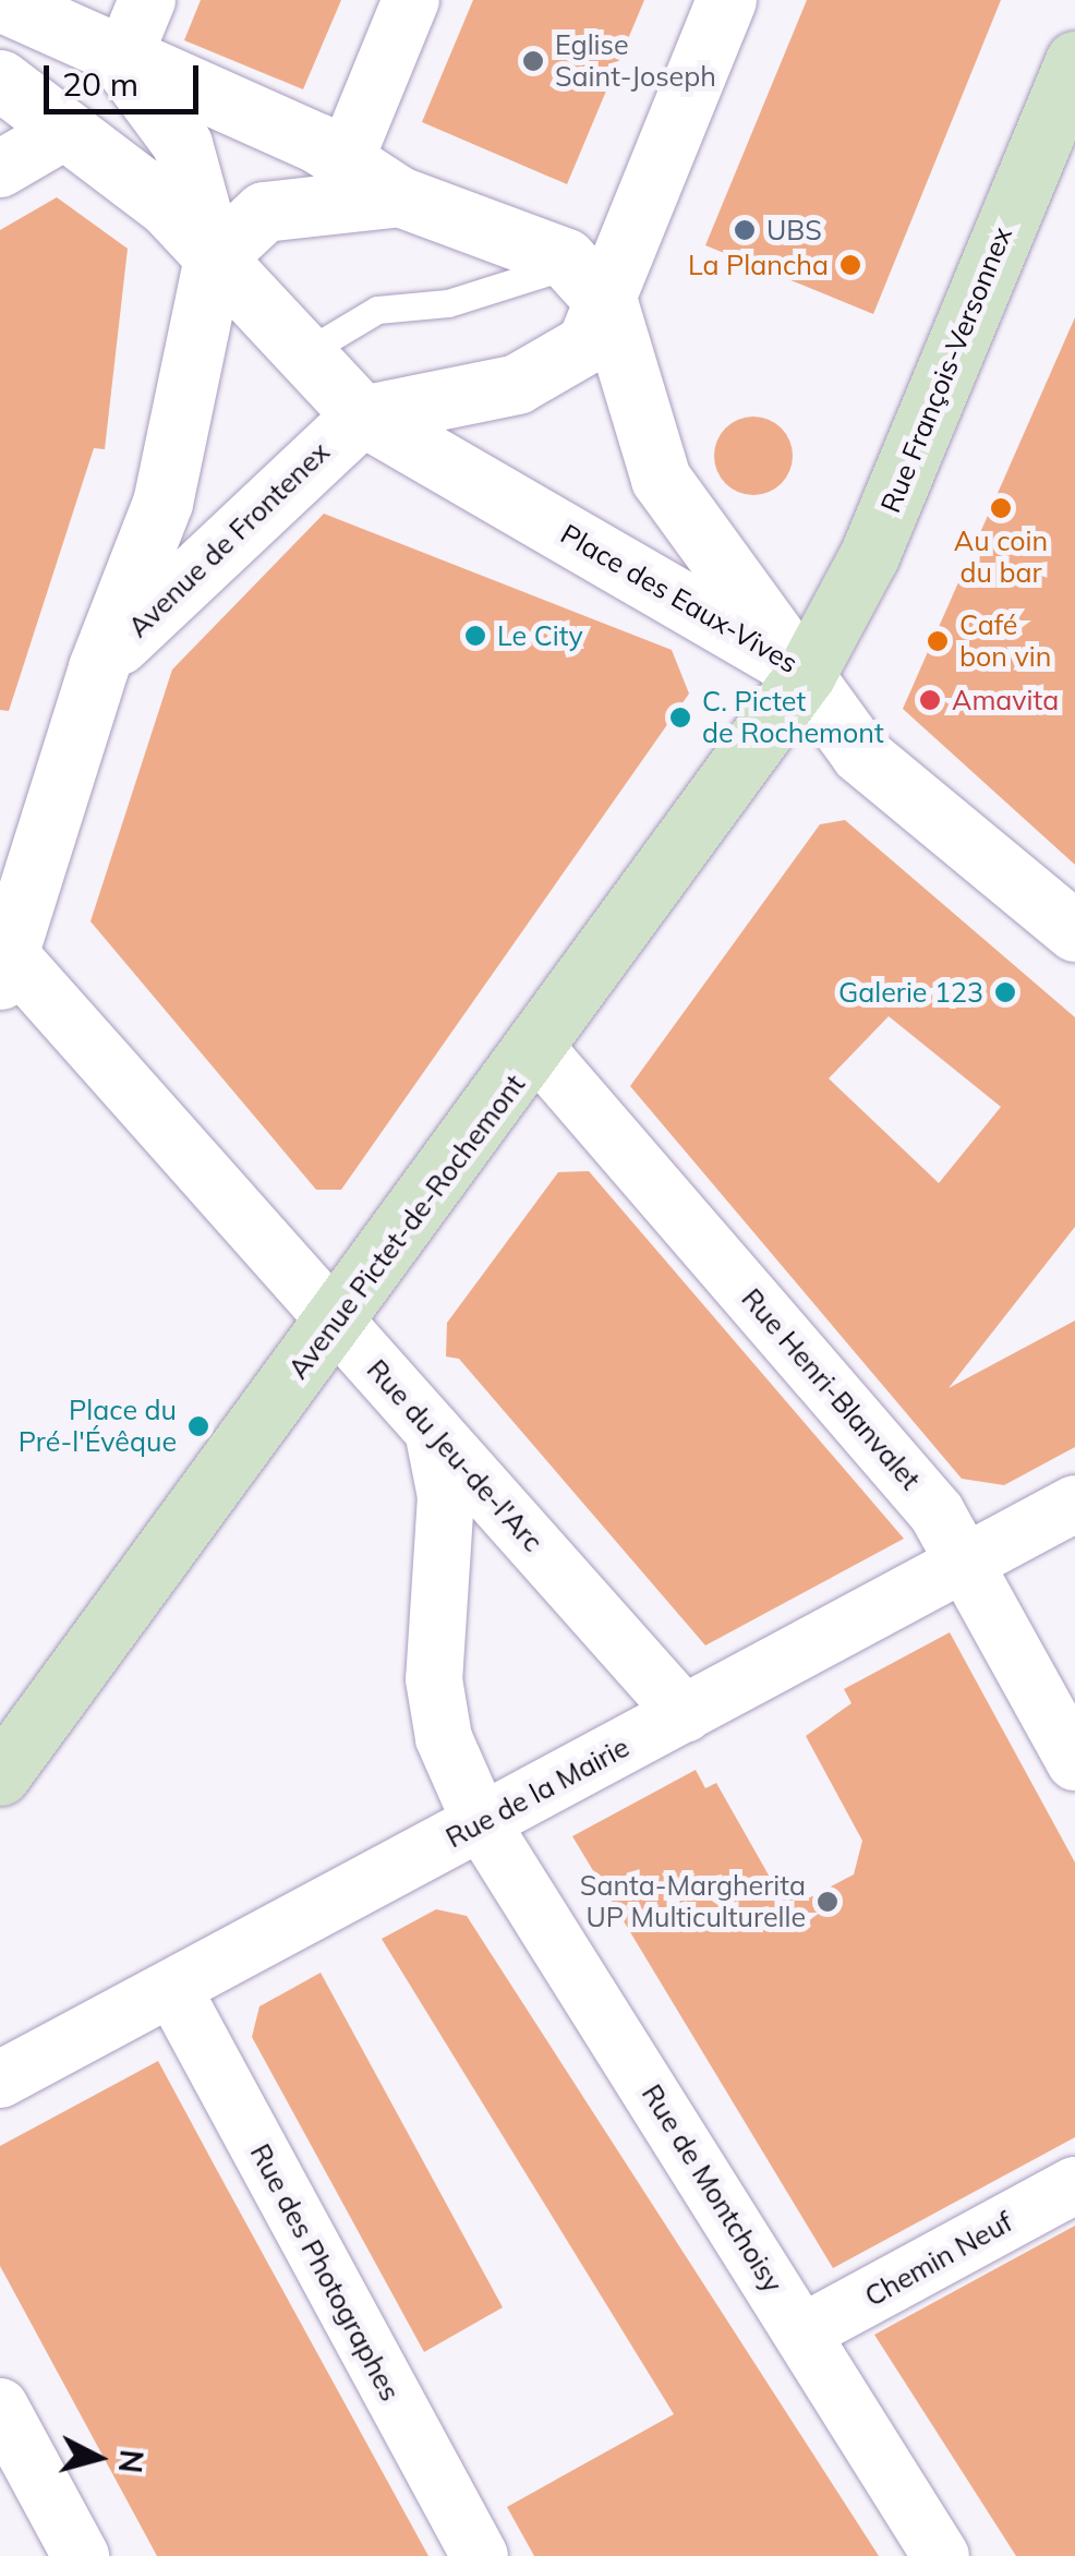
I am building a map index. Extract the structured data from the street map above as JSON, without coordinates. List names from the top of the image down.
{
  "streets": {
    "main road": ["Rue François-Versonnex", "Avenue Pictet-de-Rochemont"],
    "street": [
      "Avenue de Frontenex",
      "Place des Eaux-Vives",
      "Rue Henri-Blanvalet",
      "Rue du Jeu-de-l'Arc",
      "Rue de la Mairie",
      "Rue de Montchoisy",
      "Chemin Neuf",
      "Rue des Photographes"
    ]
  },
  "crossings": [
    ["Rue François-Versonnex", "Place des Eaux-Vives"],
    ["Rue François-Versonnex", "Avenue Pictet-de-Rochemont"],
    ["Avenue de Frontenex", "Place des Eaux-Vives"],
    ["Avenue de Frontenex", "Rue du Jeu-de-l'Arc"],
    ["Place des Eaux-Vives", "Avenue Pictet-de-Rochemont"],
    ["Avenue Pictet-de-Rochemont", "Rue Henri-Blanvalet"],
    ["Avenue Pictet-de-Rochemont", "Rue du Jeu-de-l'Arc"],
    ["Rue Henri-Blanvalet", "Rue de la Mairie"],
    ["Rue du Jeu-de-l'Arc", "Rue de la Mairie"],
    ["Rue de la Mairie", "Rue de Montchoisy"],
    ["Rue de la Mairie", "Rue des Photographes"],
    ["Rue de Montchoisy", "Chemin Neuf"]
  ],
  "places": [
    "Eglise Saint-Joseph",
    "UBS",
    "La Plancha",
    "Au coin du bar",
    "Le City",
    "Café bon vin",
    "Amavita",
    "C. Pictet de Rochemont",
    "Galerie 123",
    "Place du Pré-l'Évêque",
    "Santa-Margherita UP Multiculturelle"
  ],
  "scale_bar": "20 m",
  "north": "right"
}
